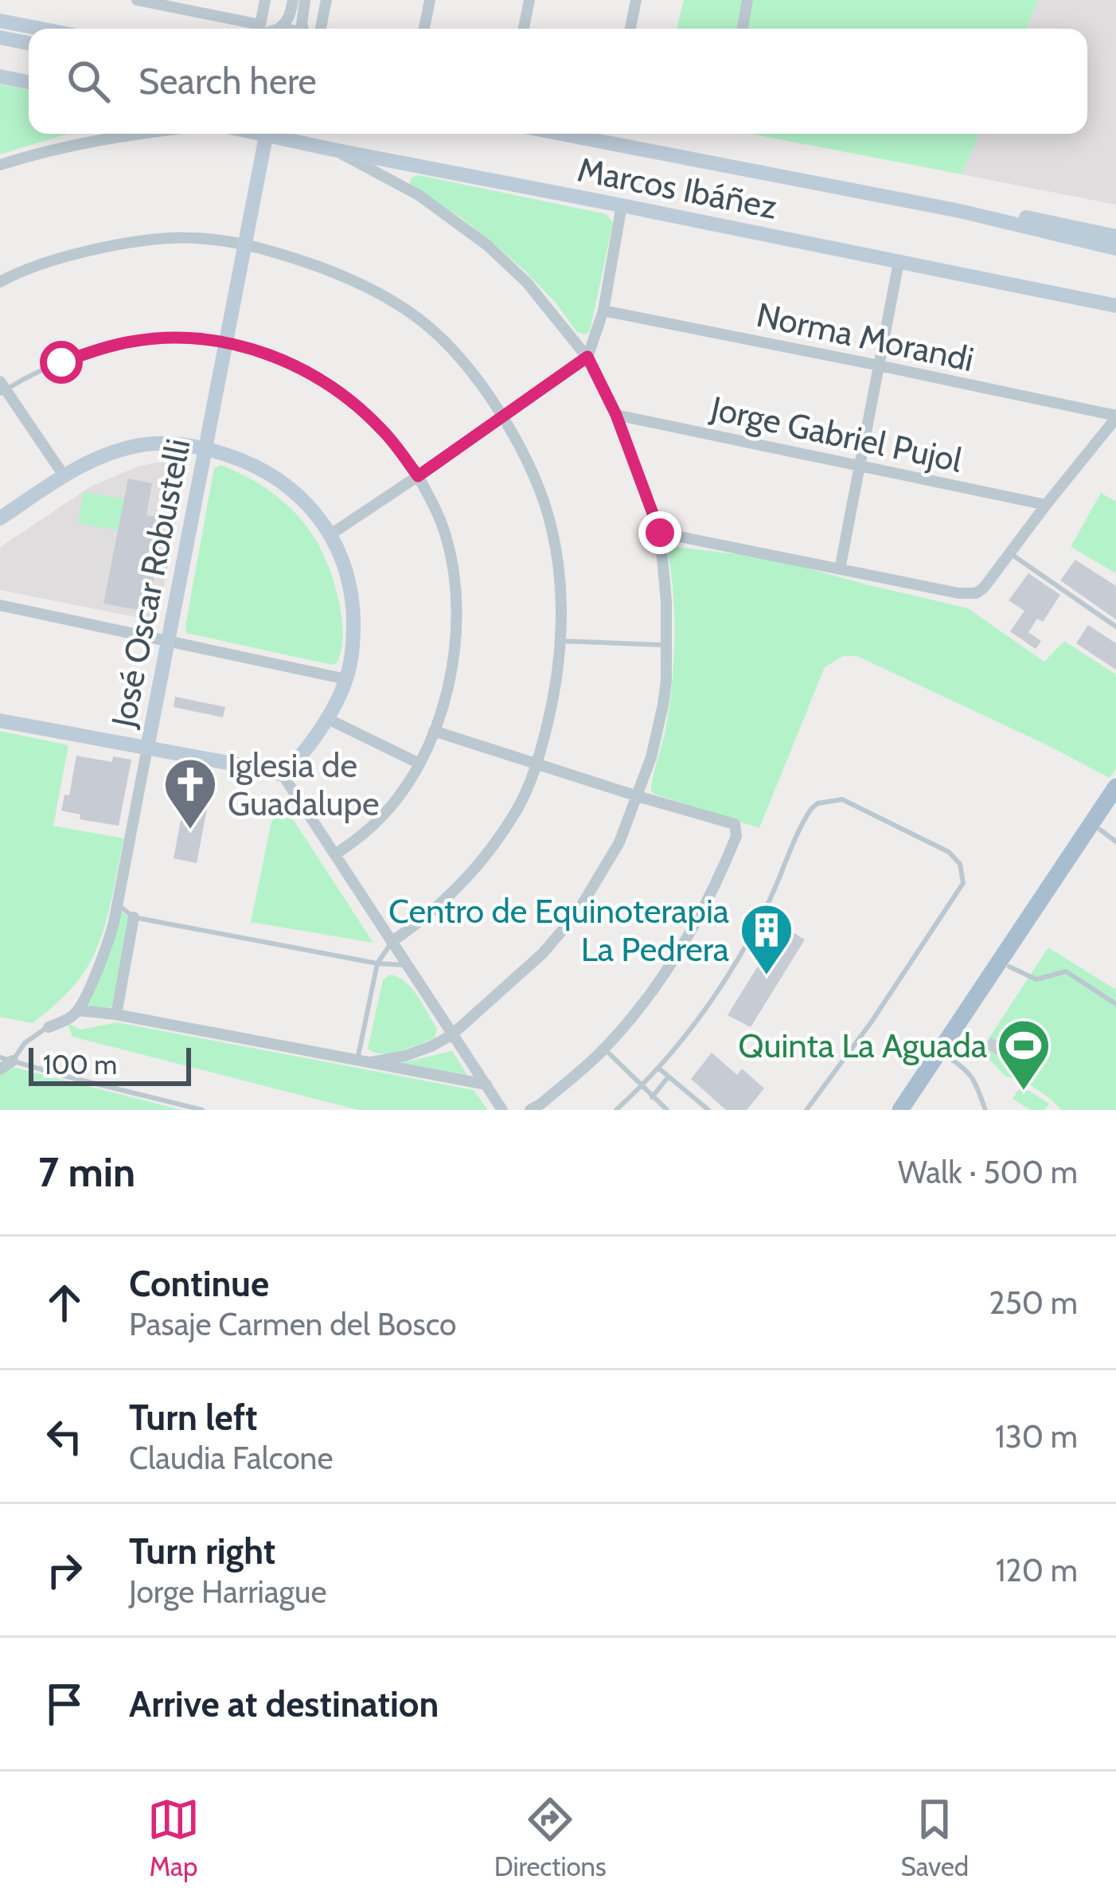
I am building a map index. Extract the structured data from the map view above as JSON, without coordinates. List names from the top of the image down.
{
  "streets": {
    "street": [
      "Marcos Ibáñez",
      "Norma Morandi",
      "Jorge Gabriel Pujol",
      "José Oscar Robustelli"
    ]
  },
  "places": {
    "church": ["Iglesia de Guadalupe"],
    "building": ["Centro de Equinoterapia La Pedrera"],
    "sports": ["Quinta La Aguada"]
  },
  "scale_bar": "100 m",
  "page": {
    "search": "Search here",
    "scale": "100 m",
    "heading": ["7 min", "Walk · 500 m"],
    "list": [
      ["Continue", "Pasaje Carmen del Bosco", "250 m"],
      ["Turn left", "Claudia Falcone", "130 m"],
      ["Turn right", "Jorge Harriague", "120 m"],
      "Arrive at destination"
    ],
    "nav": ["Map", "Directions", "Saved"]
  }
}
